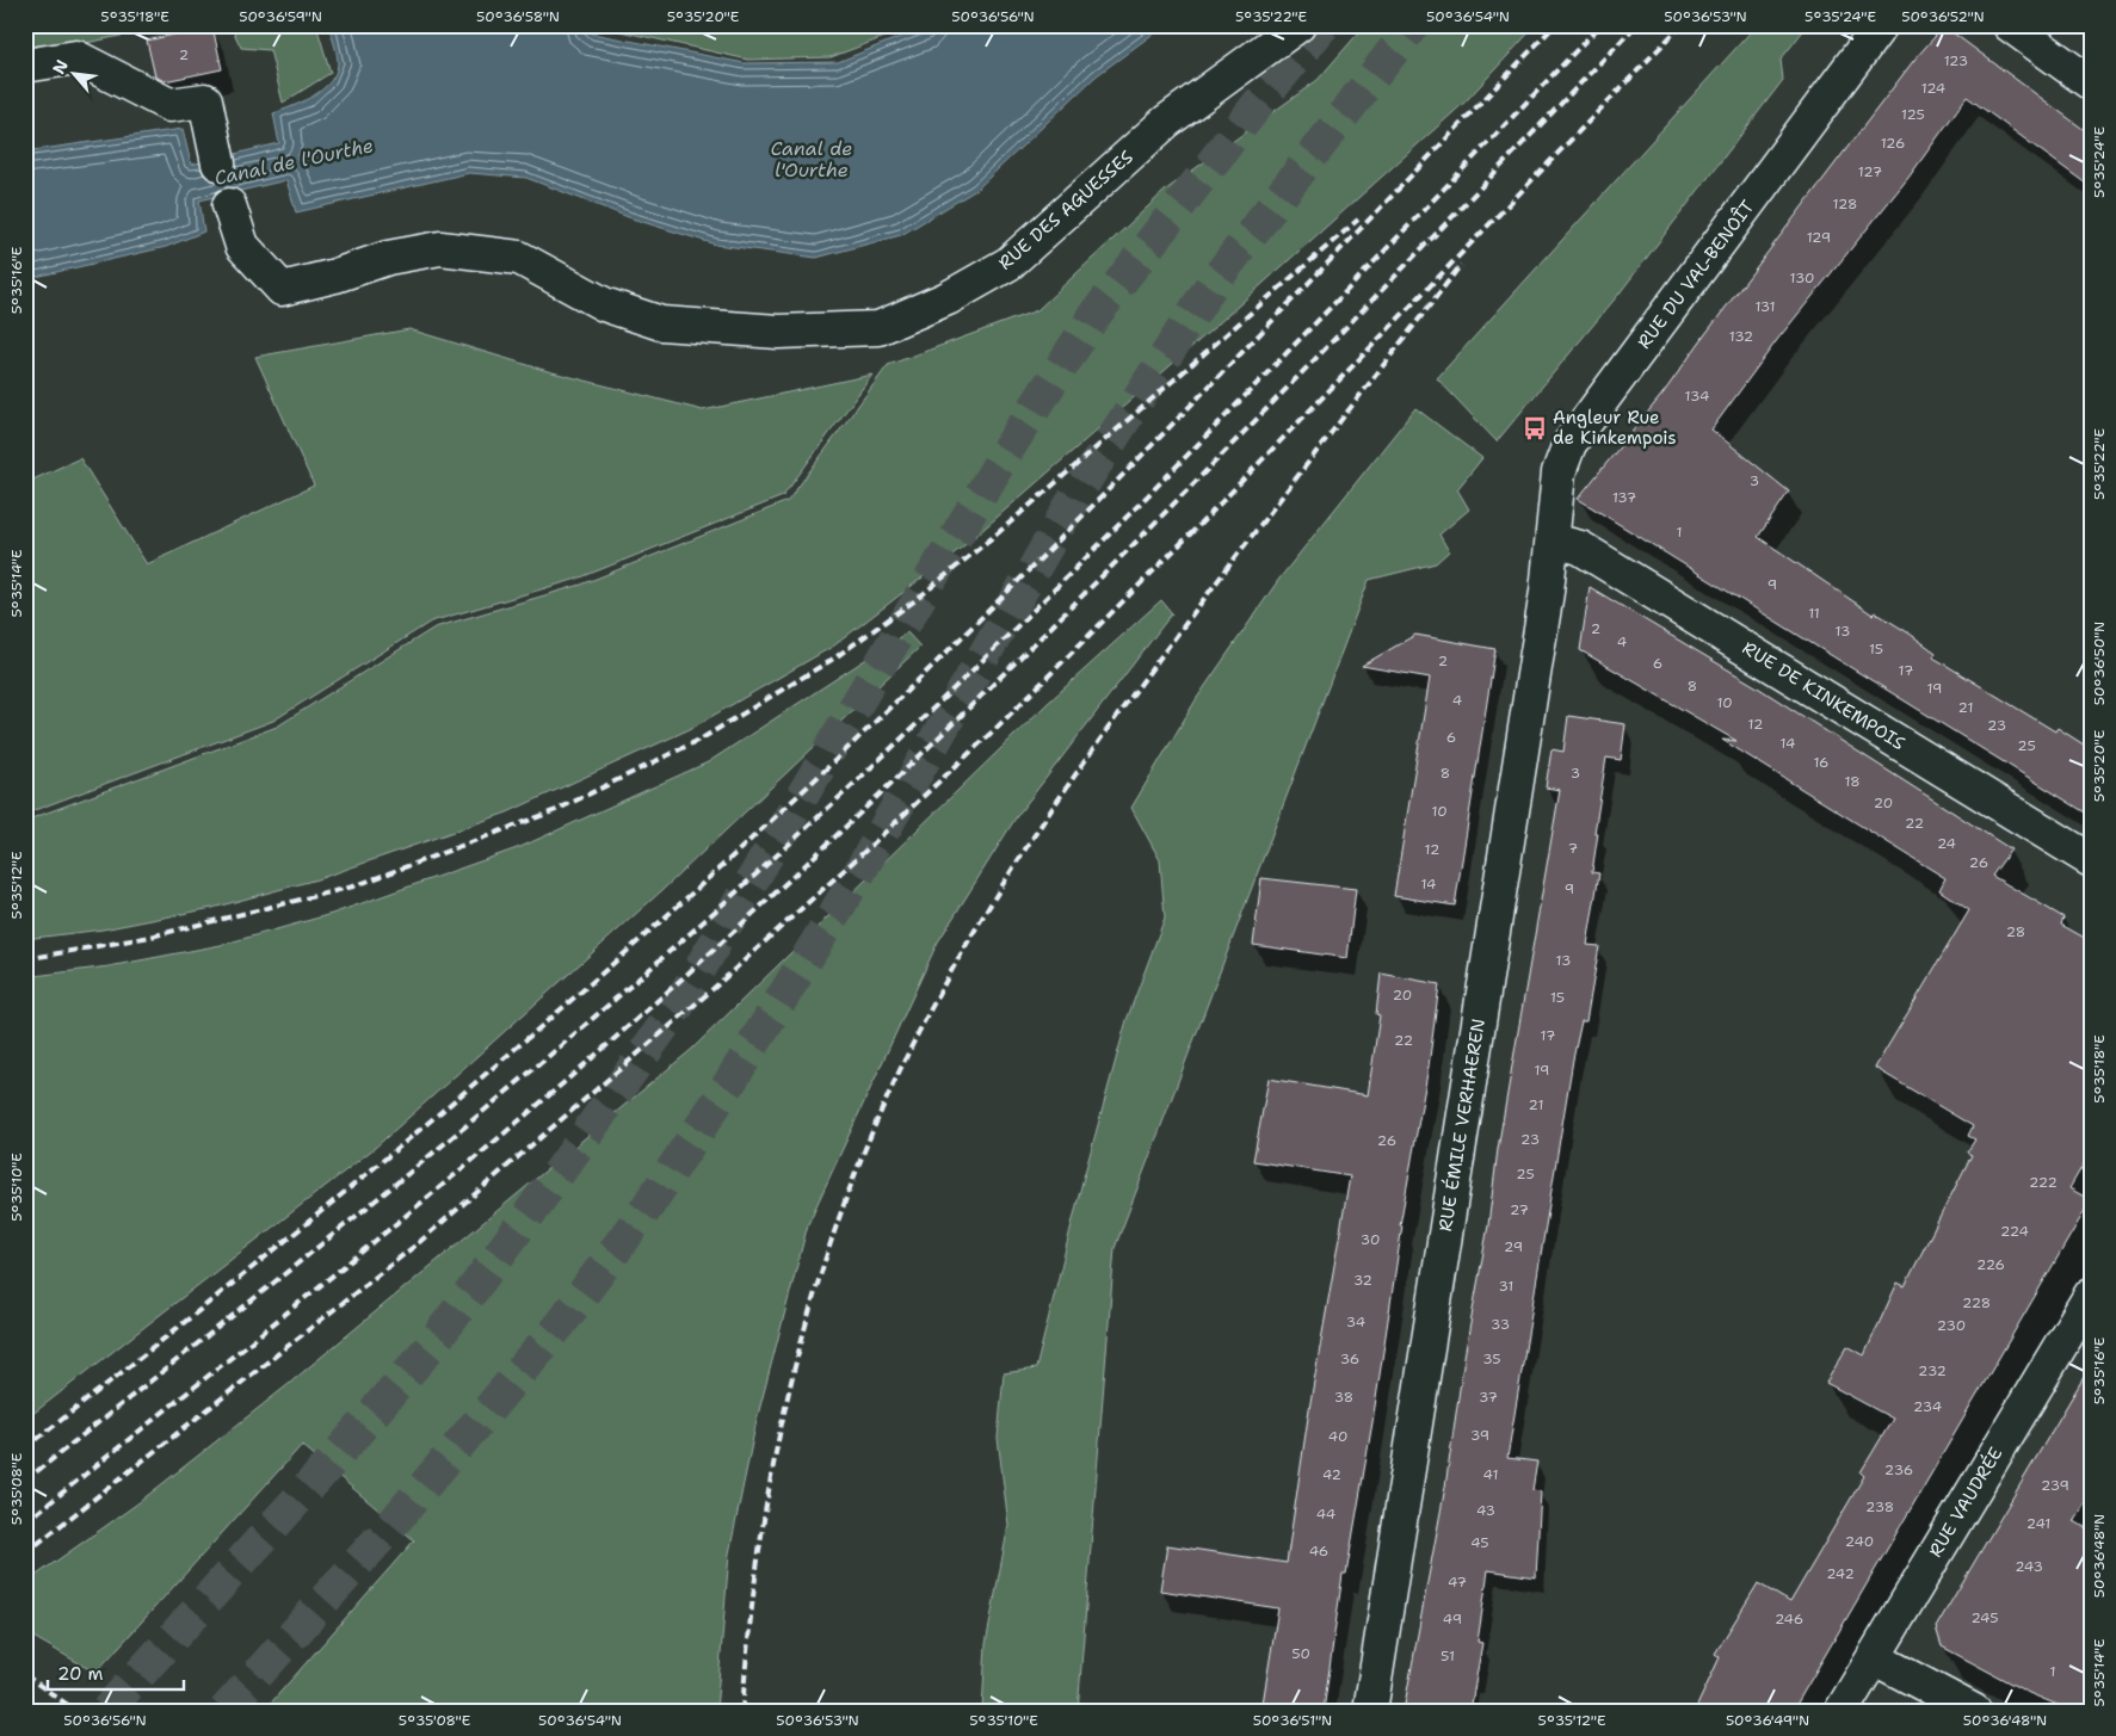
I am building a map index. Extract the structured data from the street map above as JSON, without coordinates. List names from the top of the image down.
{
  "streets": {
    "street": [
      "RUE DES AGUESSES",
      "RUE DU VAL-BENOÎT",
      "RUE DE KINKEMPOIS",
      "RUE ÉMILE VERHAEREN",
      "RUE VAUDRÉE"
    ]
  },
  "crossings": [
    ["RUE DU VAL-BENOÎT", "RUE DE KINKEMPOIS"],
    ["RUE DU VAL-BENOÎT", "RUE ÉMILE VERHAEREN"],
    ["RUE DE KINKEMPOIS", "RUE ÉMILE VERHAEREN"]
  ],
  "water": ["Canal de l'Ourthe"],
  "places": {
    "bus stop": ["Angleur Rue de Kinkempois"]
  },
  "house_numbers": [
    "2",
    "123",
    "124",
    "125",
    "126",
    "127",
    "128",
    "129",
    "130",
    "131",
    "132",
    "134",
    "3",
    "137",
    "1",
    "9",
    "11",
    "2",
    "13",
    "4",
    "15",
    "2",
    "6",
    "17",
    "8",
    "19",
    "4",
    "10",
    "21",
    "12",
    "23",
    "6",
    "14",
    "25",
    "16",
    "8",
    "3",
    "18",
    "20",
    "10",
    "22",
    "24",
    "7",
    "12",
    "26",
    "14",
    "9",
    "28",
    "13",
    "20",
    "15",
    "17",
    "22",
    "19",
    "21",
    "23",
    "26",
    "25",
    "222",
    "27",
    "224",
    "30",
    "29",
    "226",
    "32",
    "31",
    "228",
    "34",
    "33",
    "230",
    "36",
    "35",
    "232",
    "38",
    "37",
    "234",
    "39",
    "40",
    "236",
    "42",
    "41",
    "239",
    "238",
    "43",
    "44",
    "241",
    "240",
    "45",
    "46",
    "243",
    "242",
    "47",
    "245",
    "49",
    "246",
    "50",
    "51",
    "1"
  ],
  "scale_bar": "20 m",
  "north": "top left",
  "coordinates": [
    "5°35'18\"E",
    "50°36'59\"N",
    "50°36'58\"N",
    "5°35'20\"E",
    "50°36'56\"N",
    "5°35'22\"E",
    "50°36'54\"N",
    "50°36'53\"N",
    "5°35'24\"E",
    "50°36'52\"N",
    "5°35'16\"E",
    "5°35'14\"E",
    "50°36'50\"N",
    "5°35'12\"E",
    "5°35'10\"E",
    "5°35'08\"E",
    "50°36'48\"N",
    "50°36'51\"N",
    "50°36'49\"N"
  ]
}
